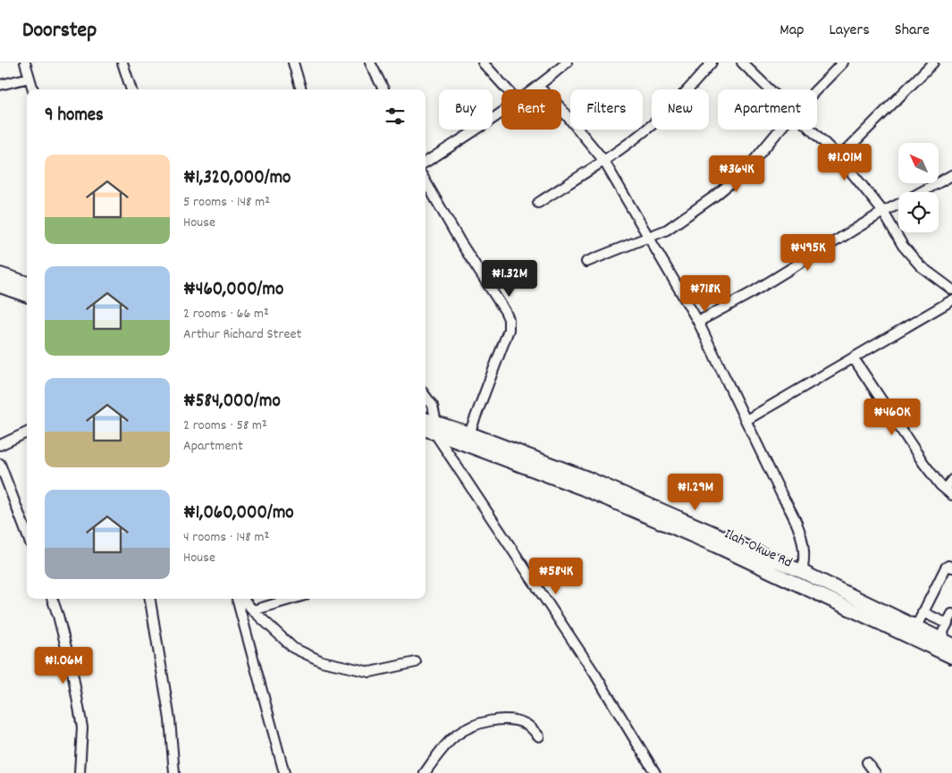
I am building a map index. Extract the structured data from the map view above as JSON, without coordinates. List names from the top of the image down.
{
  "streets": {
    "main road": ["Ilah-Okwe Rd"]
  },
  "north": "top left",
  "page": {
    "header": "Doorstep",
    "nav": ["Map", "Layers", "Share"],
    "chip": [
      "Buy",
      "Rent",
      "Filters",
      "New",
      "Apartment"
    ],
    "heading": "9 homes",
    "list": [
      {
        "name": "₦1,320,000/mo",
        "note": "5 rooms · 148 m² · House"
      },
      {
        "name": "₦460,000/mo",
        "note": "2 rooms · 66 m² · Arthur Richard Street"
      },
      {
        "name": "₦584,000/mo",
        "note": "2 rooms · 58 m² · Apartment"
      },
      {
        "name": "₦1,060,000/mo",
        "note": "4 rooms · 148 m² · House"
      }
    ],
    "price": [
      "₦1.01M",
      "₦364K",
      "₦495K",
      "₦1.32M",
      "₦718K",
      "₦460K",
      "₦1.29M",
      "₦584K",
      "₦1.06M"
    ]
  }
}
